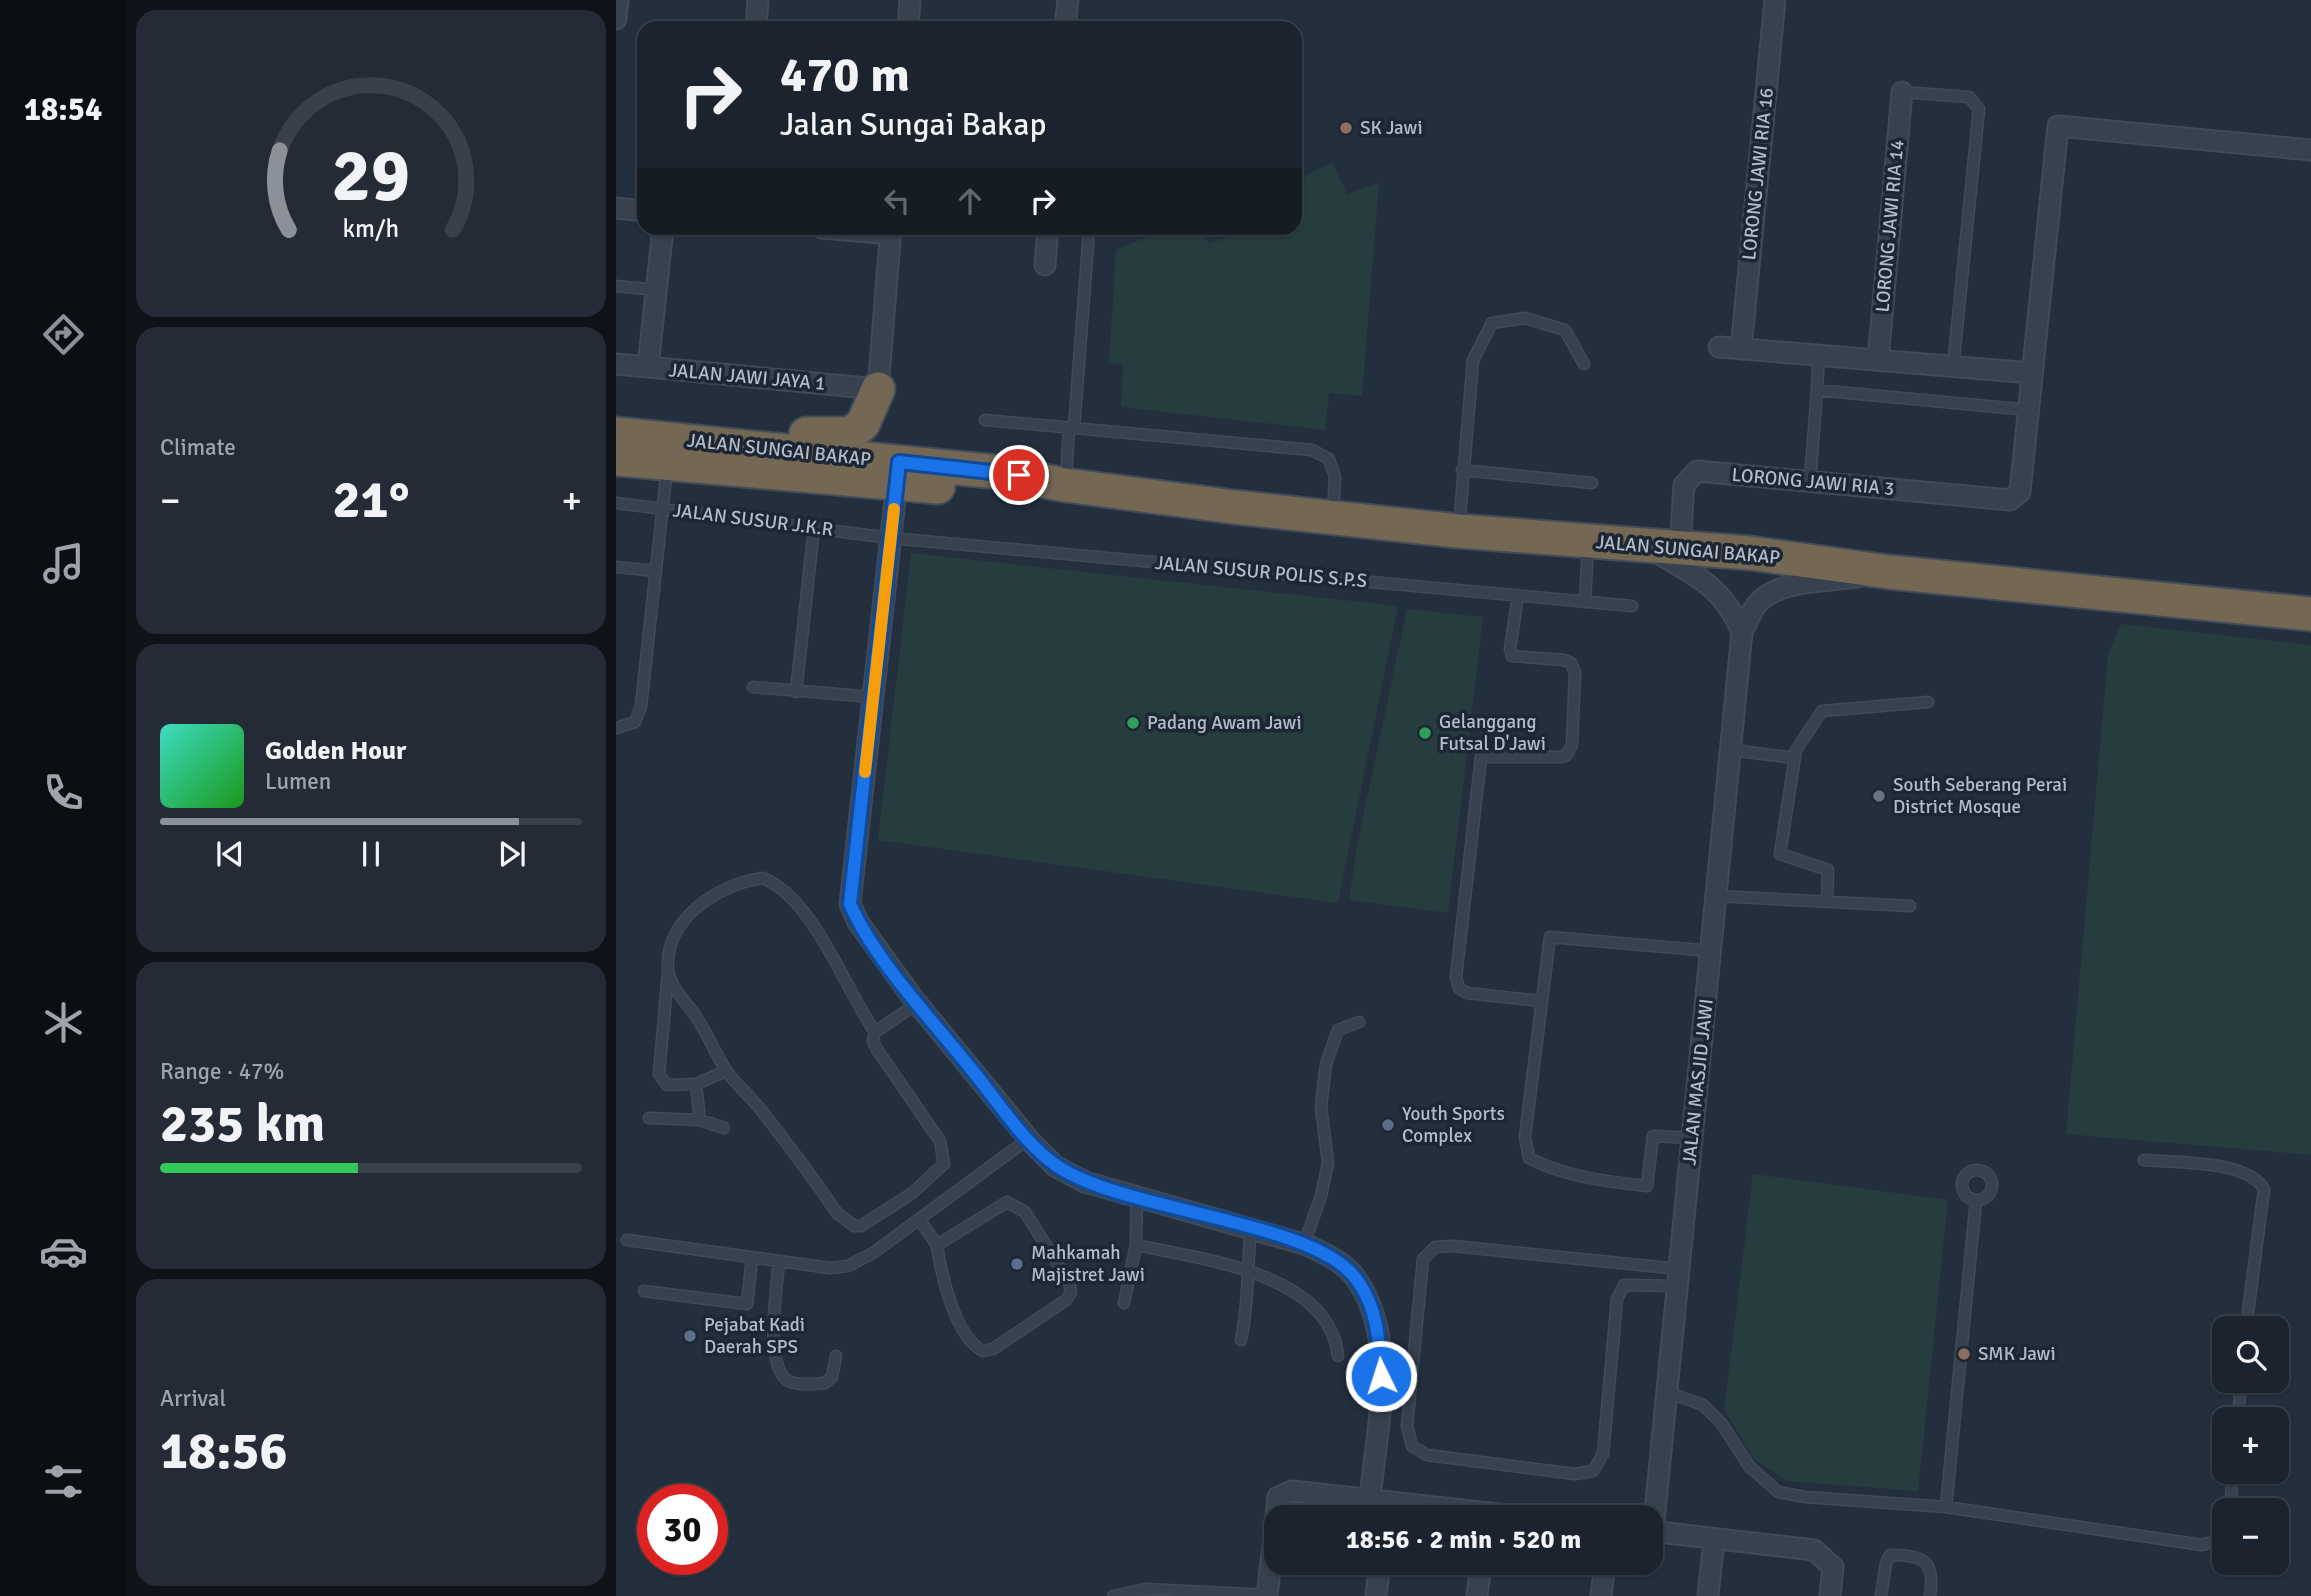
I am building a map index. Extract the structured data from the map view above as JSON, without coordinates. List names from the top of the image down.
{
  "streets": {
    "highway": ["JALAN SUNGAI BAKAP"],
    "street": [
      "LORONG JAWI RIA 16",
      "LORONG JAWI RIA 14",
      "JALAN JAWI JAYA 1",
      "LORONG JAWI RIA 3",
      "JALAN MASJID JAWI"
    ],
    "lane": ["JALAN SUSUR J.K.R", "JALAN SUSUR POLIS S.P.S"]
  },
  "crossings": [
    ["JALAN SUNGAI BAKAP", "LORONG JAWI RIA 3"],
    ["JALAN SUNGAI BAKAP", "JALAN MASJID JAWI"],
    ["JALAN SUSUR J.K.R", "JALAN SUSUR POLIS S.P.S"]
  ],
  "places": [
    "SK Jawi",
    "Padang Awam Jawi",
    "Gelanggang Futsal D'Jawi",
    "South Seberang Perai District Mosque",
    "Youth Sports Complex",
    "Mahkamah Majistret Jawi",
    "Pejabat Kadi Daerah SPS",
    "SMK Jawi"
  ],
  "page": {
    "tabs": "18:54",
    "turn": ["470 m", "Jalan Sungai Bakap"],
    "tile": [
      "Climate",
      ["Range · 47%", "235 km"],
      ["Arrival", "18:56"]
    ],
    "heat": ["−", "21°", "+"],
    "song": ["Golden Hour", "Lumen"],
    "map_buttons": ["+", "−"],
    "limit": "30",
    "trip": "18:56 · 2 min · 520 m",
    "gauge": ["29", "km/h"]
  }
}
